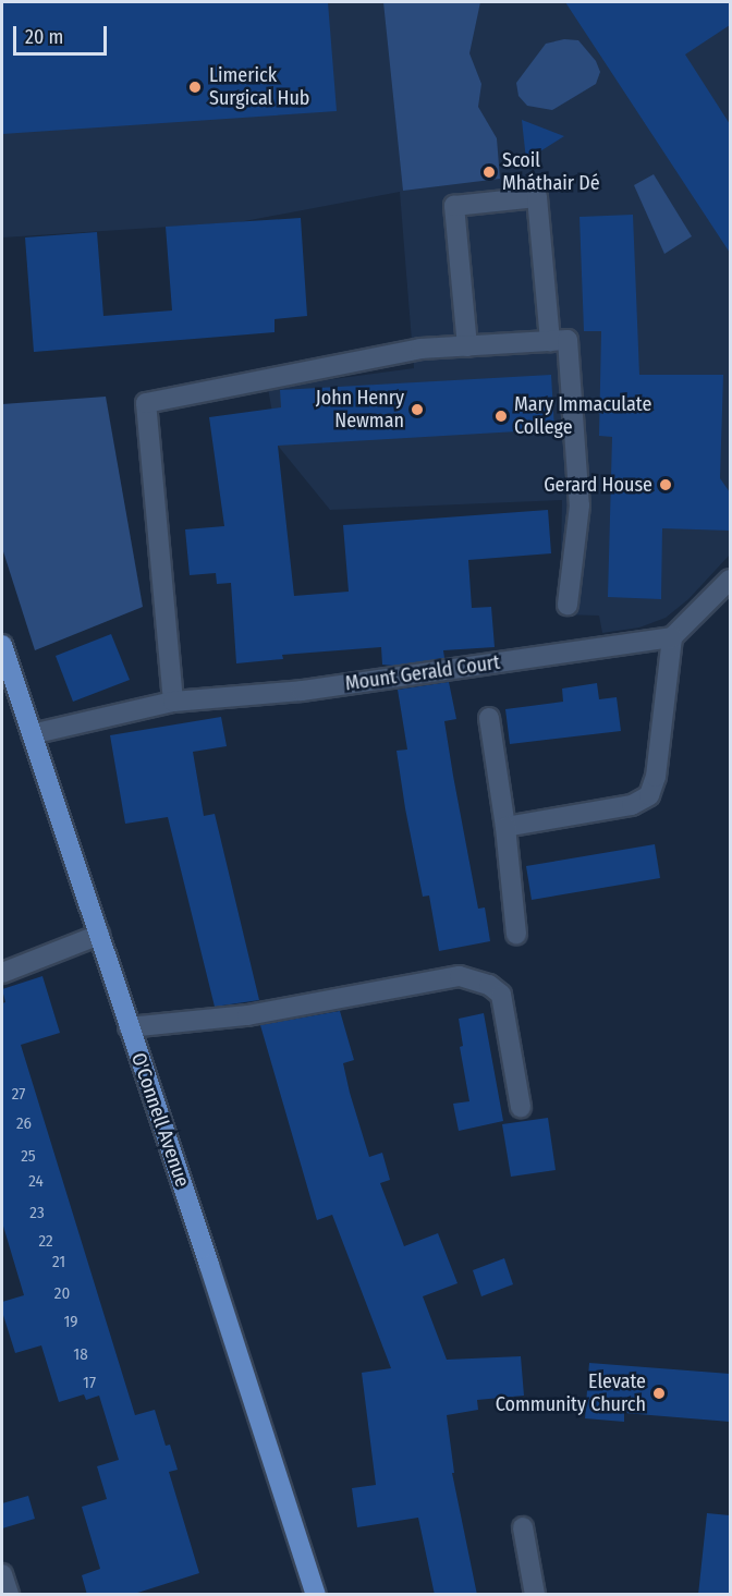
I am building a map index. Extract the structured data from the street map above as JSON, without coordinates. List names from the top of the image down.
{
  "streets": {
    "main road": ["O'Connell Avenue"],
    "street": ["Mount Gerald Court"]
  },
  "crossings": [
    ["Mount Gerald Court", "O'Connell Avenue"]
  ],
  "places": [
    "Limerick Surgical Hub",
    "Scoil Mháthair Dé",
    "John Henry Newman",
    "Mary Immaculate College",
    "Gerard House",
    "Elevate Community Church"
  ],
  "house_numbers": [
    "27",
    "26",
    "25",
    "24",
    "23",
    "22",
    "21",
    "20",
    "19",
    "18",
    "17"
  ],
  "scale_bar": "20 m"
}
